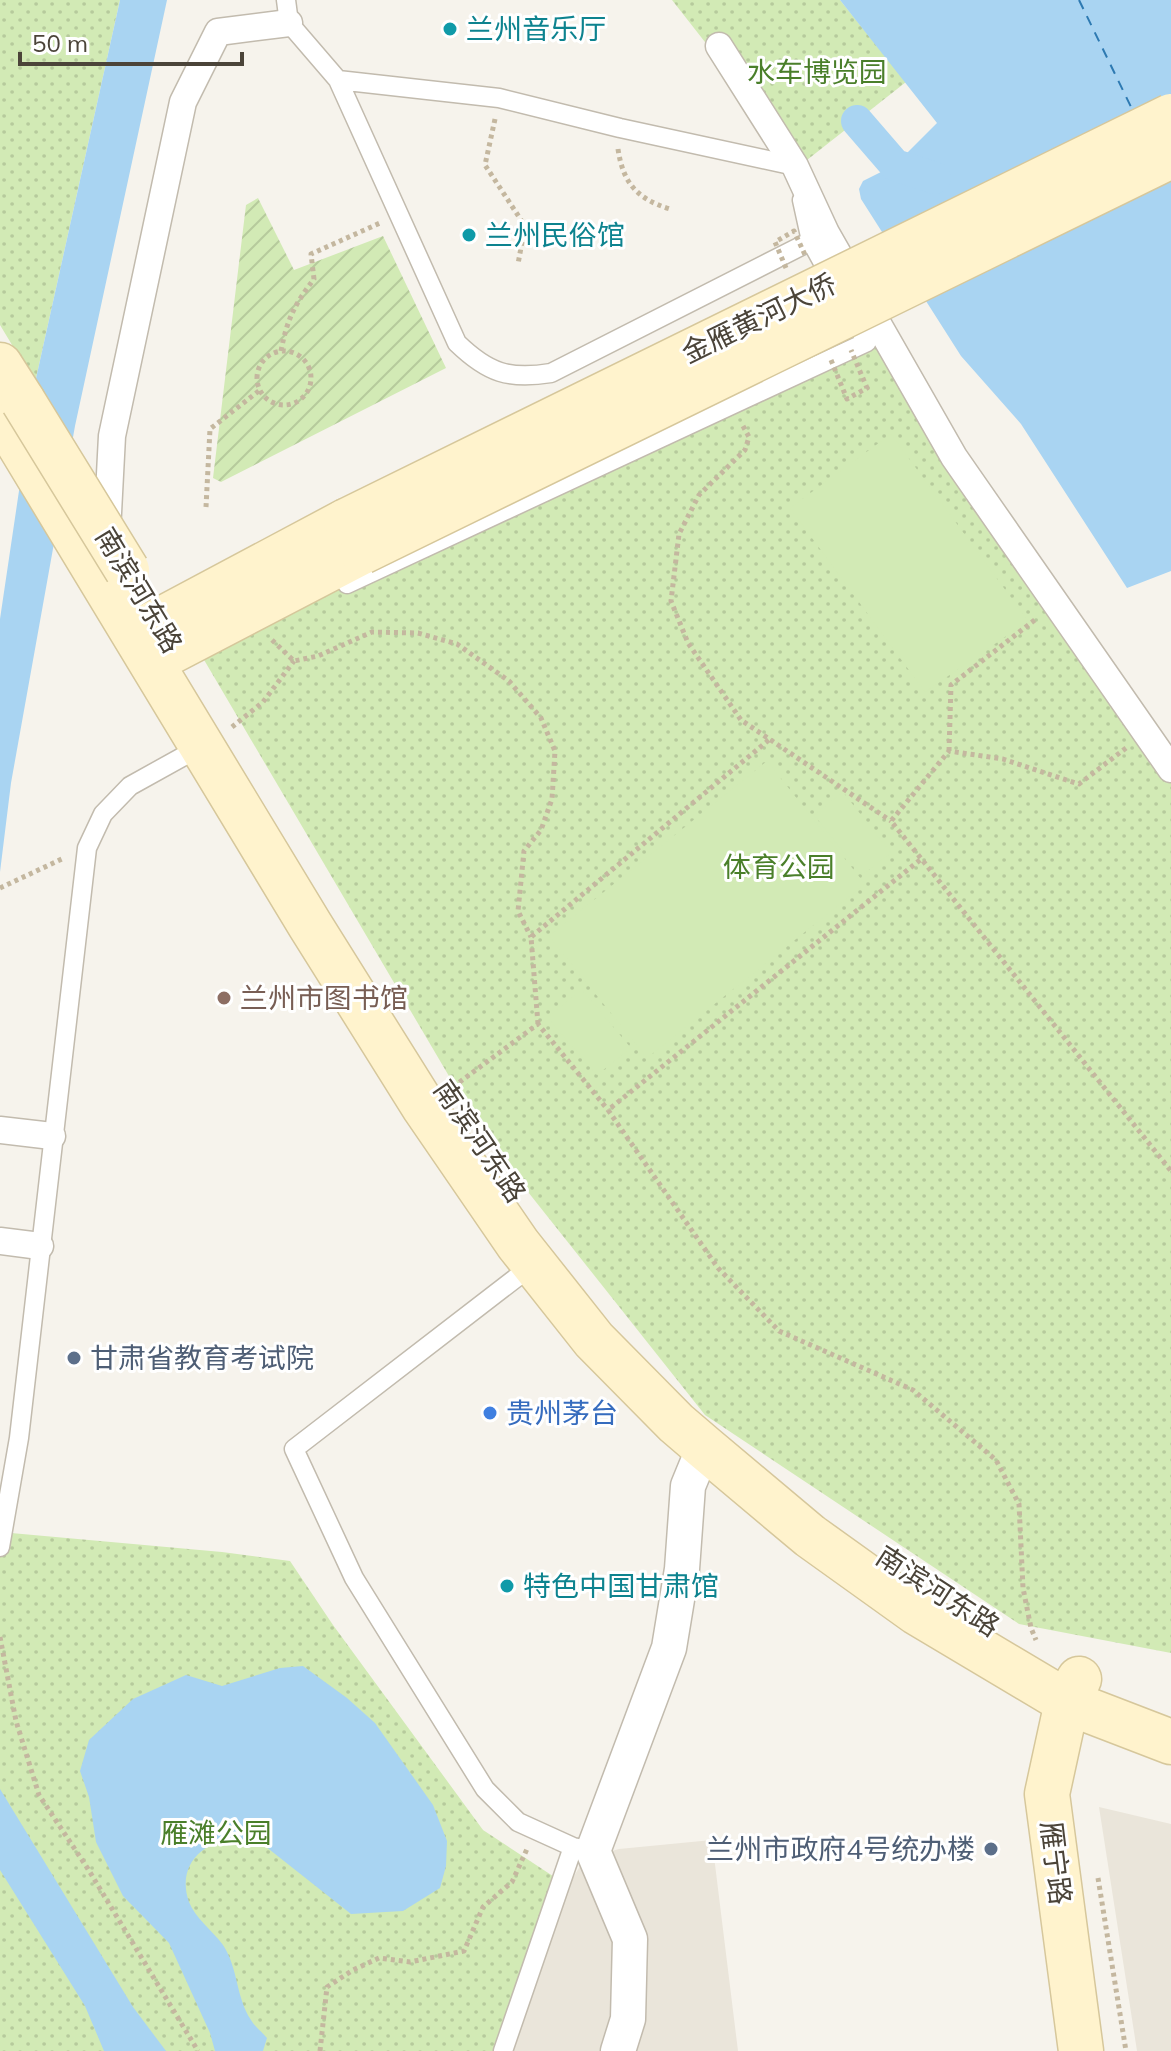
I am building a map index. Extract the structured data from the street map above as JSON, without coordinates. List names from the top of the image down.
{
  "streets": {
    "main road": ["金雁黄河大侨", "南滨河东路", "雁宁路"]
  },
  "crossings": [
    ["南滨河东路", "雁宁路"]
  ],
  "parks": ["水车博览园", "体育公园", "雁滩公园"],
  "places": [
    "兰州音乐厅",
    "兰州民俗馆",
    "兰州市图书馆",
    "甘肃省教育考试院",
    "贵州茅台",
    "特色中国甘肃馆",
    "兰州市政府4号统办楼"
  ],
  "scale_bar": "50 m"
}
